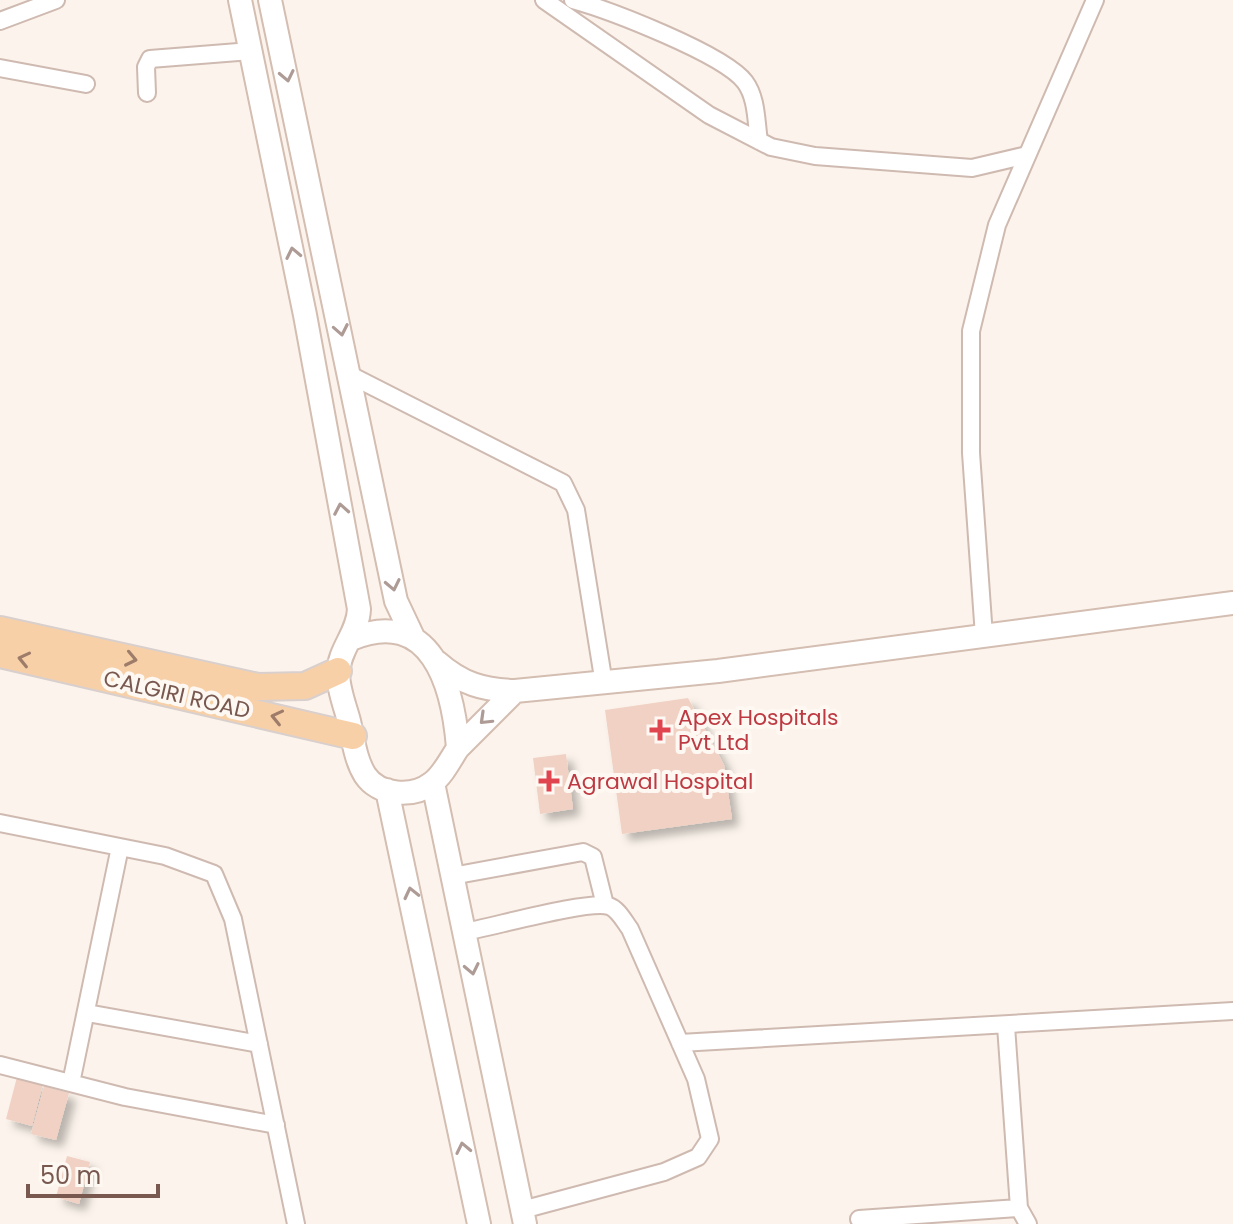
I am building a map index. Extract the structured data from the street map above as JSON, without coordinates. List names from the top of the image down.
{
  "streets": {
    "main road": ["CALGIRI ROAD"]
  },
  "places": {
    "health": ["Apex Hospitals Pvt Ltd", "Agrawal Hospital"]
  },
  "scale_bar": "50 m"
}
